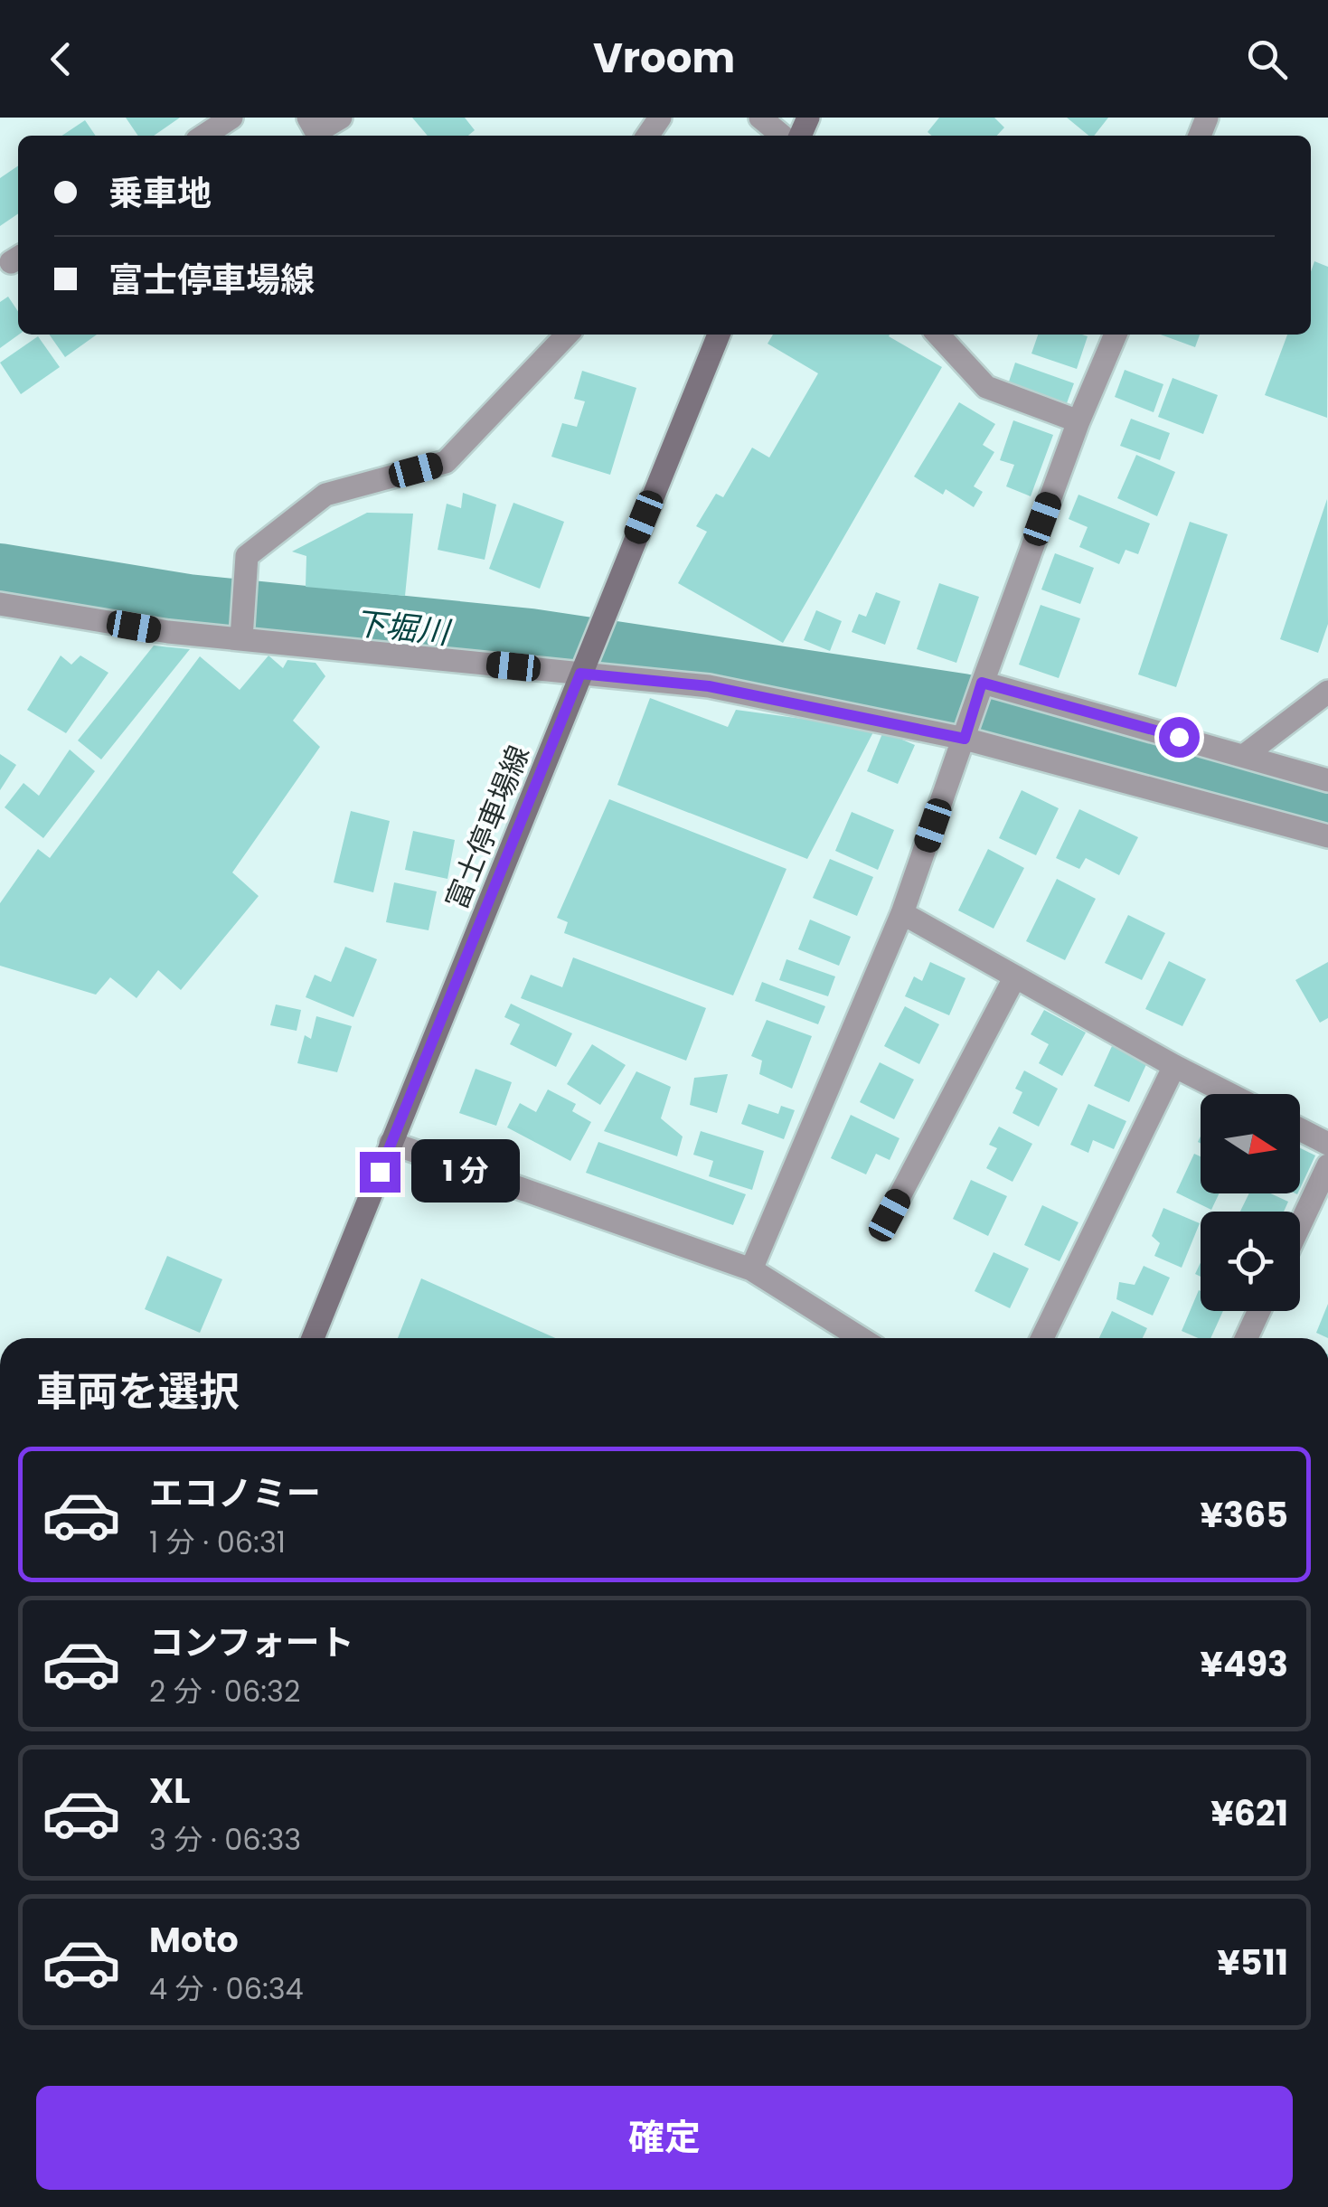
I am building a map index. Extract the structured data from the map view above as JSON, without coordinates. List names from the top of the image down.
{
  "streets": {
    "main road": ["富士停車場線"]
  },
  "water": ["下堀川"],
  "north": "right",
  "page": {
    "header": "Vroom",
    "banner": ["乗車地", "富士停車場線"],
    "bubble": "1 分",
    "heading": "車両を選択",
    "list": [
      {
        "name": "エコノミー",
        "note": "1 分 · 06:31",
        "value": "¥365"
      },
      {
        "name": "コンフォート",
        "note": "2 分 · 06:32",
        "value": "¥493"
      },
      {
        "name": "XL",
        "note": "3 分 · 06:33",
        "value": "¥621"
      },
      {
        "name": "Moto",
        "note": "4 分 · 06:34",
        "value": "¥511"
      }
    ],
    "buttons": "確定"
  }
}
